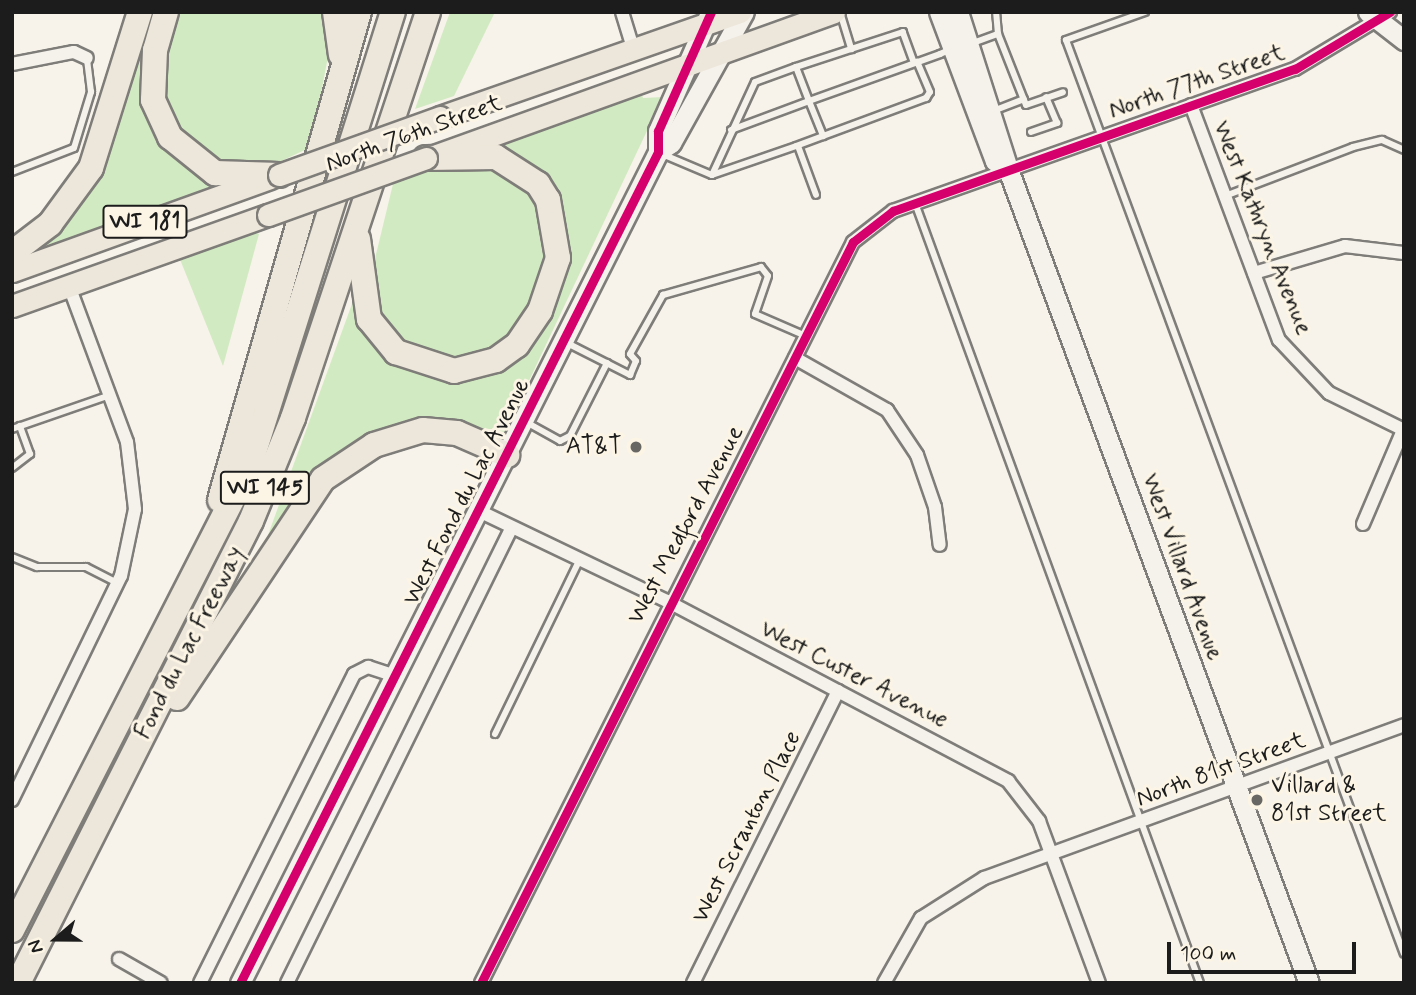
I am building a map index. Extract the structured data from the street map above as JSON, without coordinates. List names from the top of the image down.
{
  "streets": {
    "highway": ["WI 145", "Fond du Lac Freeway"],
    "main road": ["North 76th Street", "WI 181"],
    "street": [
      "North 77th Street",
      "West Kathryn Avenue",
      "West Fond du Lac Avenue",
      "West Medford Avenue",
      "West Villard Avenue",
      "West Custer Avenue",
      "North 81st Street",
      "West Scranton Place"
    ]
  },
  "crossings": [
    ["North 77th Street", "West Kathryn Avenue"],
    ["North 77th Street", "West Medford Avenue"],
    ["North 77th Street", "West Villard Avenue"],
    ["North 76th Street", "West Fond du Lac Avenue"],
    ["West Fond du Lac Avenue", "West Custer Avenue"],
    ["West Medford Avenue", "West Villard Avenue"],
    ["West Medford Avenue", "West Custer Avenue"],
    ["West Villard Avenue", "North 81st Street"],
    ["West Custer Avenue", "North 81st Street"],
    ["West Custer Avenue", "West Scranton Place"]
  ],
  "places": ["AT&T", "Villard & 81st Street"],
  "scale_bar": "100 m",
  "north": "left"
}
